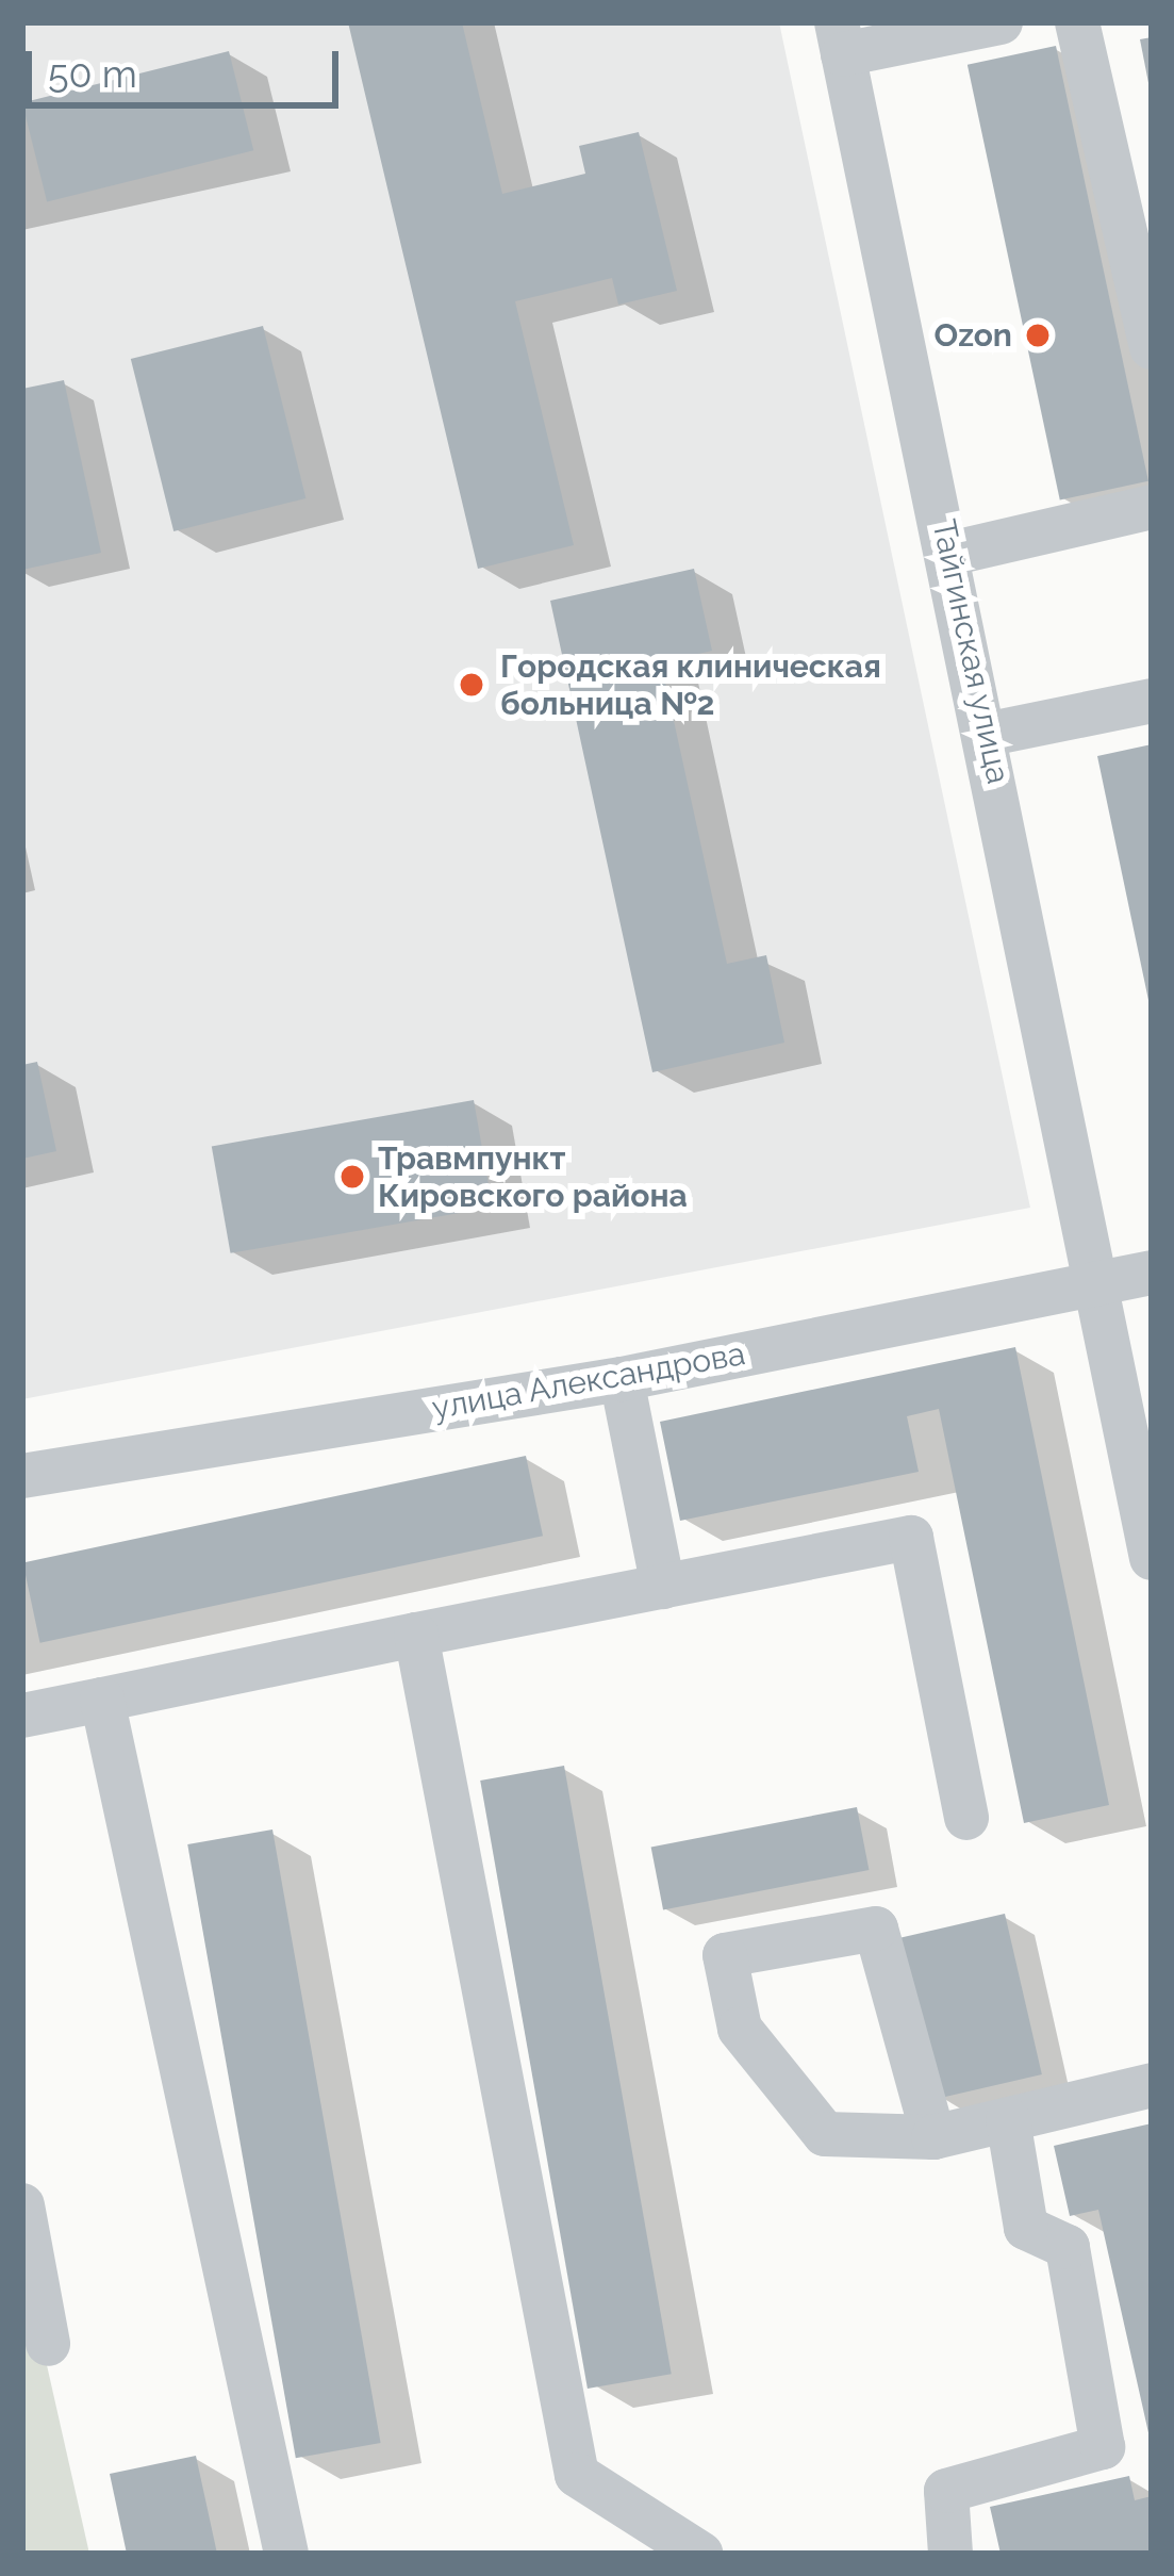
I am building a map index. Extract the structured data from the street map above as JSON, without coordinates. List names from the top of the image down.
{
  "streets": {
    "street": ["Тайгинская улица", "улица Александрова"]
  },
  "crossings": [
    ["Тайгинская улица", "улица Александрова"]
  ],
  "places": ["Ozon", "Городская клиническая больница №2", "Травмпункт Кировского района"],
  "scale_bar": "50 m"
}
